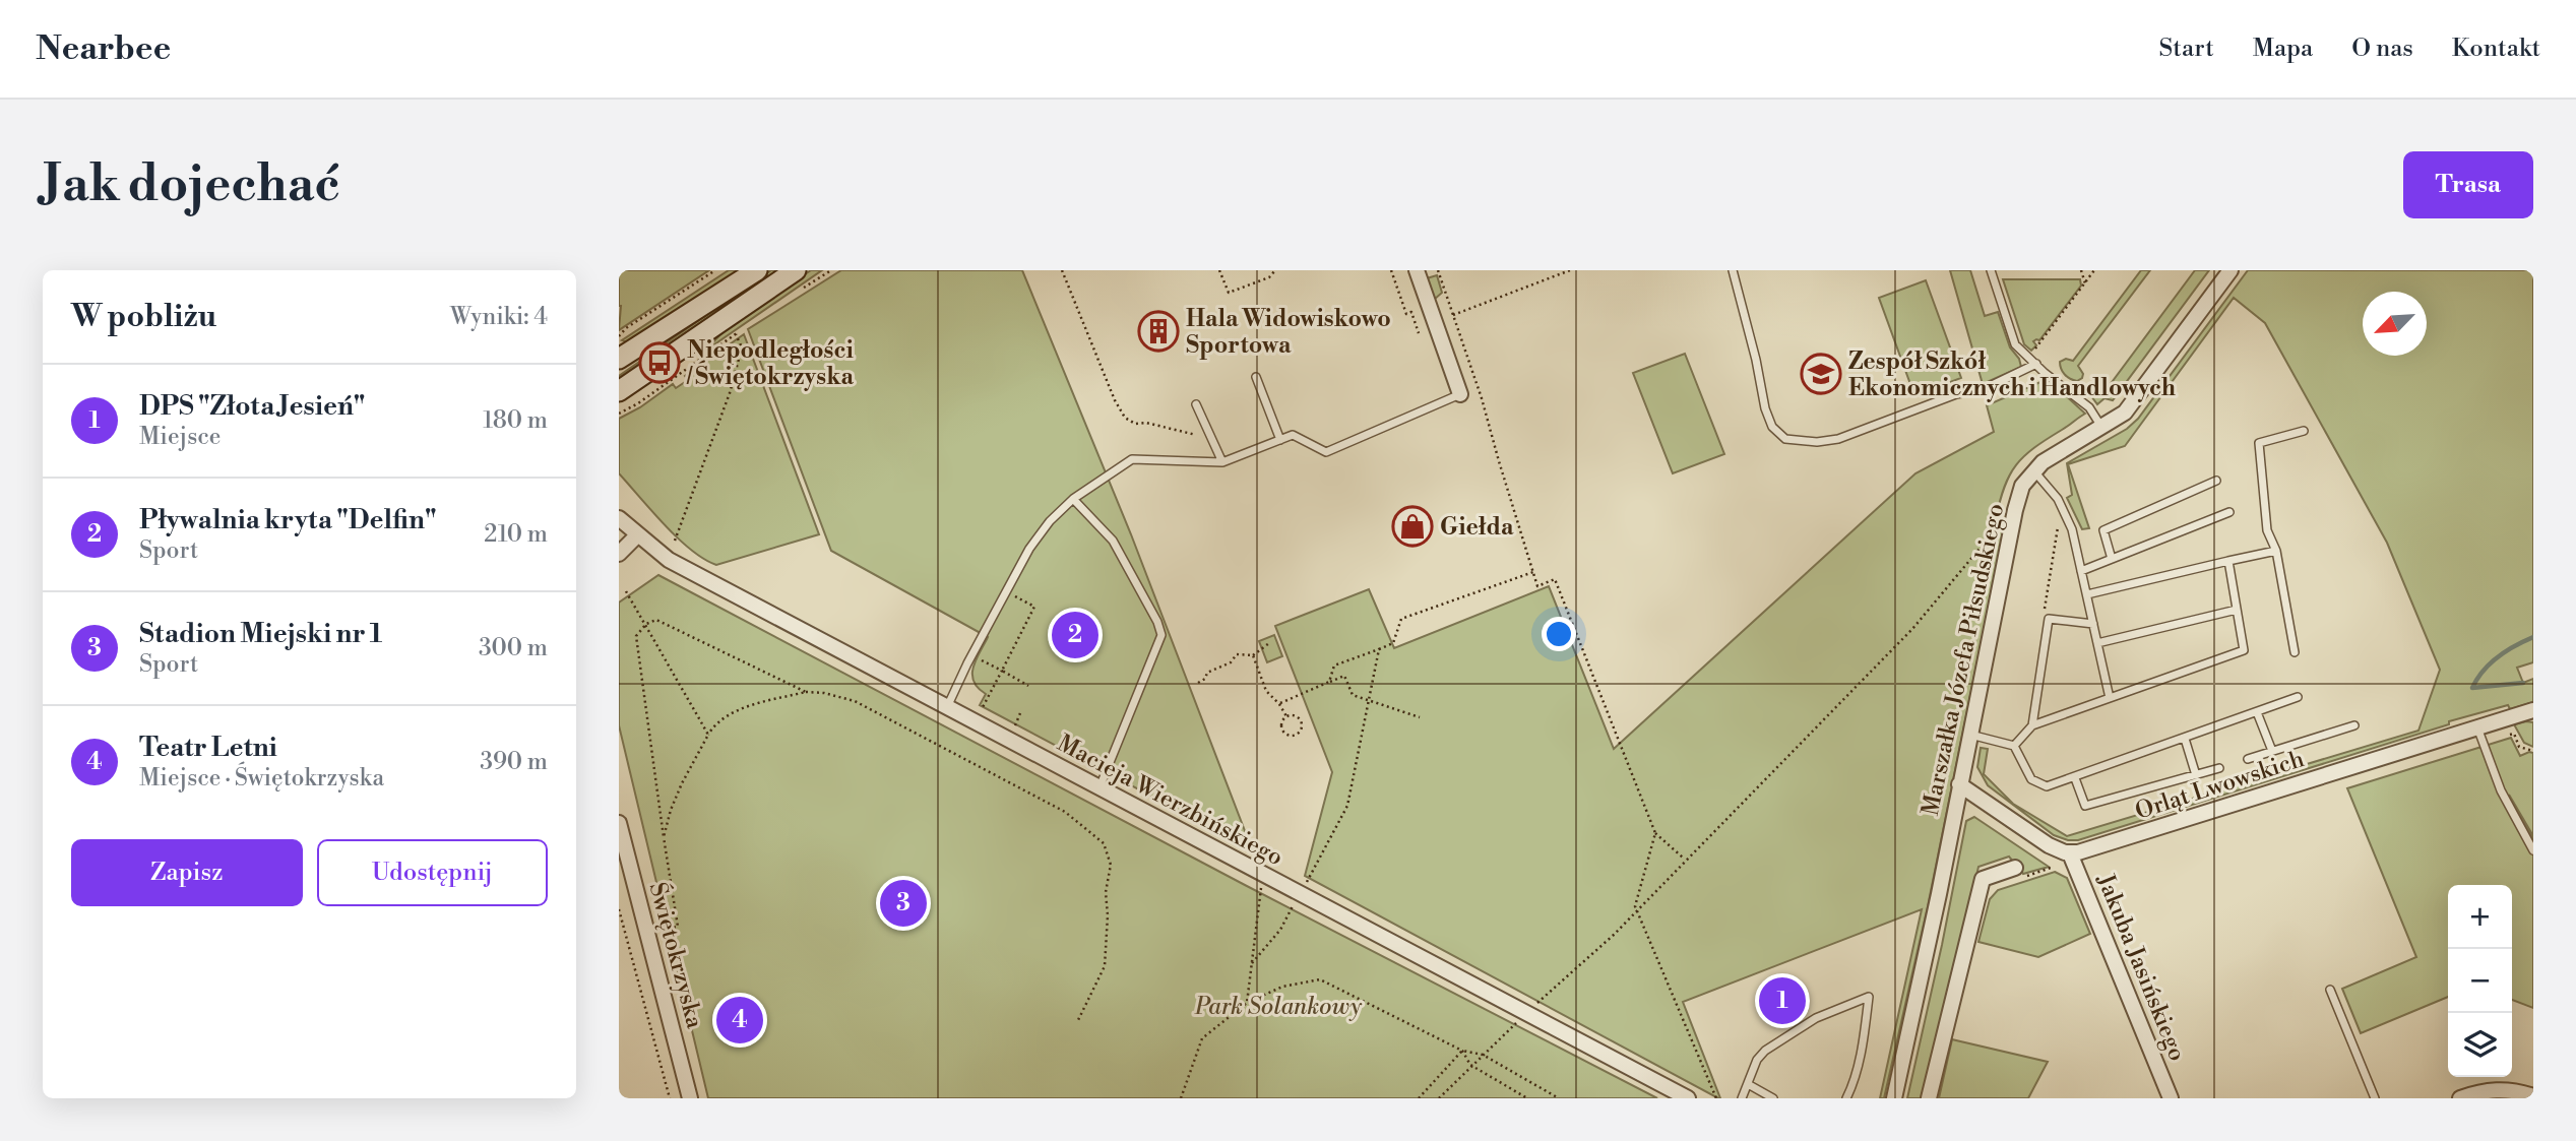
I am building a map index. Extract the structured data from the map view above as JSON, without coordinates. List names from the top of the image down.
{
  "streets": {
    "street": [
      "Marszałka Józefa Piłsudskiego",
      "Orląt Lwowskich",
      "Macieja Wierzbińskiego",
      "Świętokrzyska",
      "Jakuba Jasińskiego"
    ]
  },
  "crossings": [
    ["Orląt Lwowskich", "Jakuba Jasińskiego"]
  ],
  "parks": ["Park Solankowy"],
  "places": {
    "building": ["Hala Widowiskowo Sportowa"],
    "bus stop": ["Niepodległości / Świętokrzyska"],
    "school or university": ["Zespół Szkół Ekonomicznych i Handlowych"],
    "shop": ["Giełda"]
  },
  "north": "bottom left",
  "page": {
    "header": "Nearbee",
    "nav": [
      "Start",
      "Mapa",
      "O nas",
      "Kontakt"
    ],
    "buttons": [
      "Trasa",
      ["Zapisz", "Udostępnij"]
    ],
    "title": "Jak dojechać",
    "heading": ["W pobliżu", "Wyniki: 4"],
    "list": [
      {
        "mark": "1",
        "name": "DPS \"Złota Jesień\"",
        "note": "Miejsce",
        "value": "180 m"
      },
      {
        "mark": "2",
        "name": "Pływalnia kryta \"Delfin\"",
        "note": "Sport",
        "value": "210 m"
      },
      {
        "mark": "3",
        "name": "Stadion Miejski nr 1",
        "note": "Sport",
        "value": "300 m"
      },
      {
        "mark": "4",
        "name": "Teatr Letni",
        "note": "Miejsce · Świętokrzyska",
        "value": "390 m"
      }
    ],
    "pins": [
      "2",
      "3",
      "1",
      "4"
    ],
    "map_buttons": ["+", "−"]
  }
}
